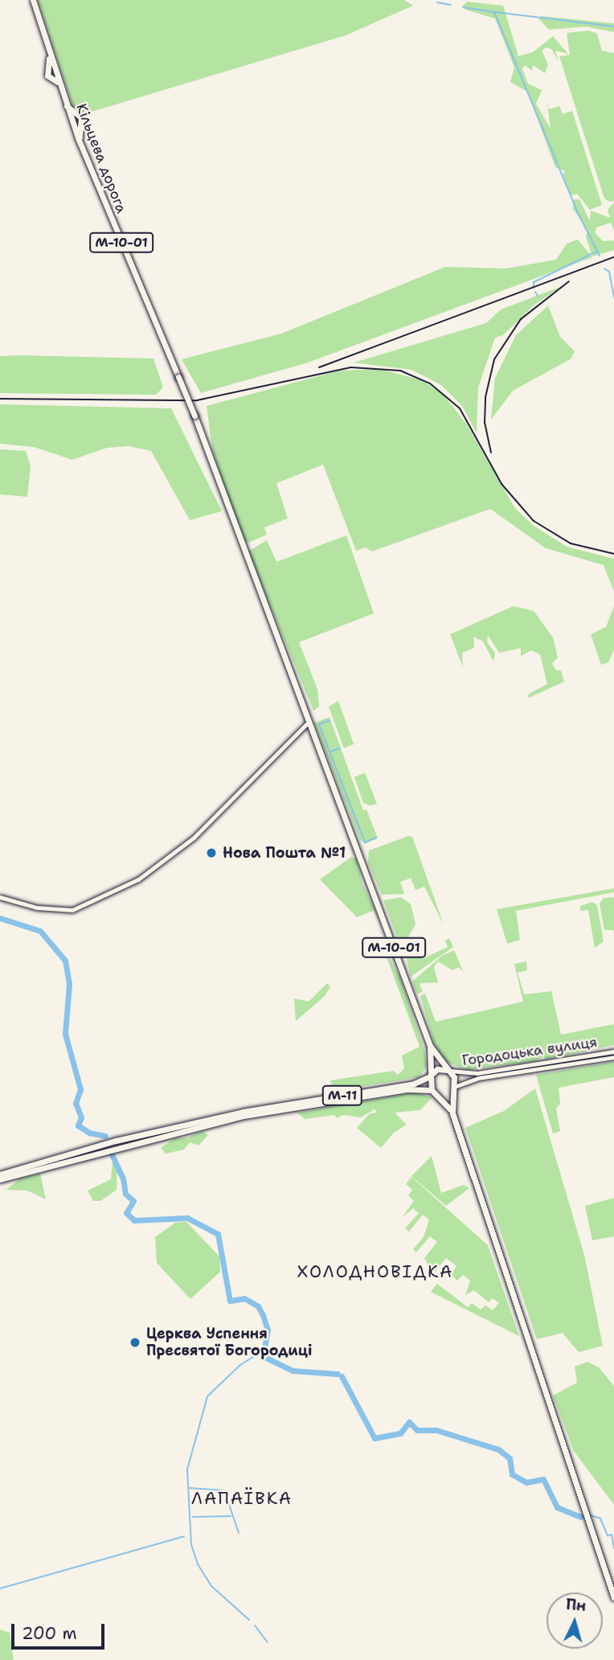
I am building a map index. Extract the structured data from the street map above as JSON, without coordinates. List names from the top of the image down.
{
  "streets": {
    "highway": ["Кільцева дорога", "М-10-01", "М-11"],
    "main road": ["Городоцька вулиця"]
  },
  "crossings": [
    ["Кільцева дорога", "М-10-01"],
    ["М-10-01", "Городоцька вулиця"],
    ["М-10-01", "М-11"],
    ["Городоцька вулиця", "М-11"]
  ],
  "districts": ["ХОЛОДНОВІДКА", "ЛАПАЇВКА"],
  "places": ["Нова Пошта №1", "Церква Успення Пресвятої Богородиці"],
  "scale_bar": "200 m",
  "north": "top"
}
